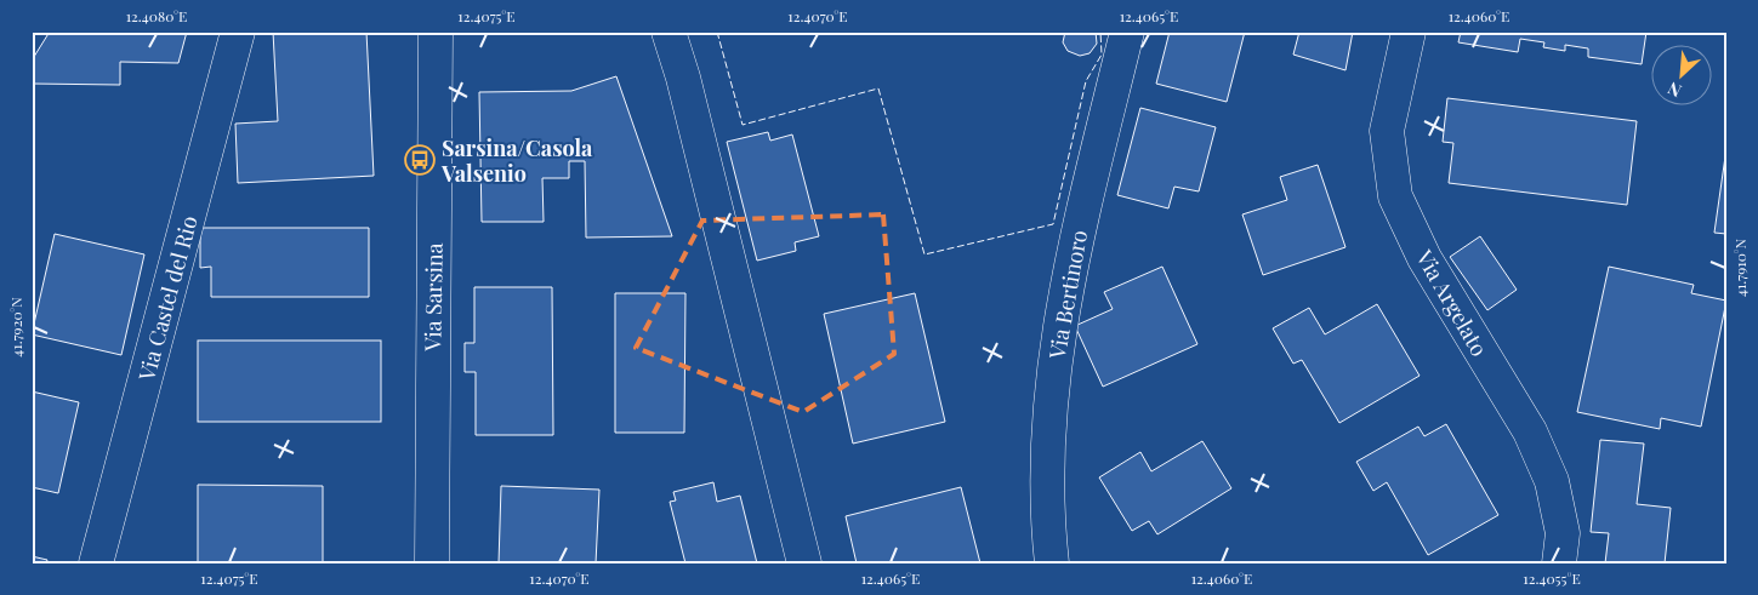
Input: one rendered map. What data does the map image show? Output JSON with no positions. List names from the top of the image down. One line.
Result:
{"streets":{"street":["Via Bertinoro","Via Sarsina","Via Castel del Rio","Via Argelato"]},"places":{"bus stop":["Sarsina/Casola Valsenio"]},"north":"bottom left","coordinates":["12.4080°E","12.4075°E","12.4070°E","12.4065°E","12.4060°E","41.7910°N","41.7920°N","12.4055°E"]}
